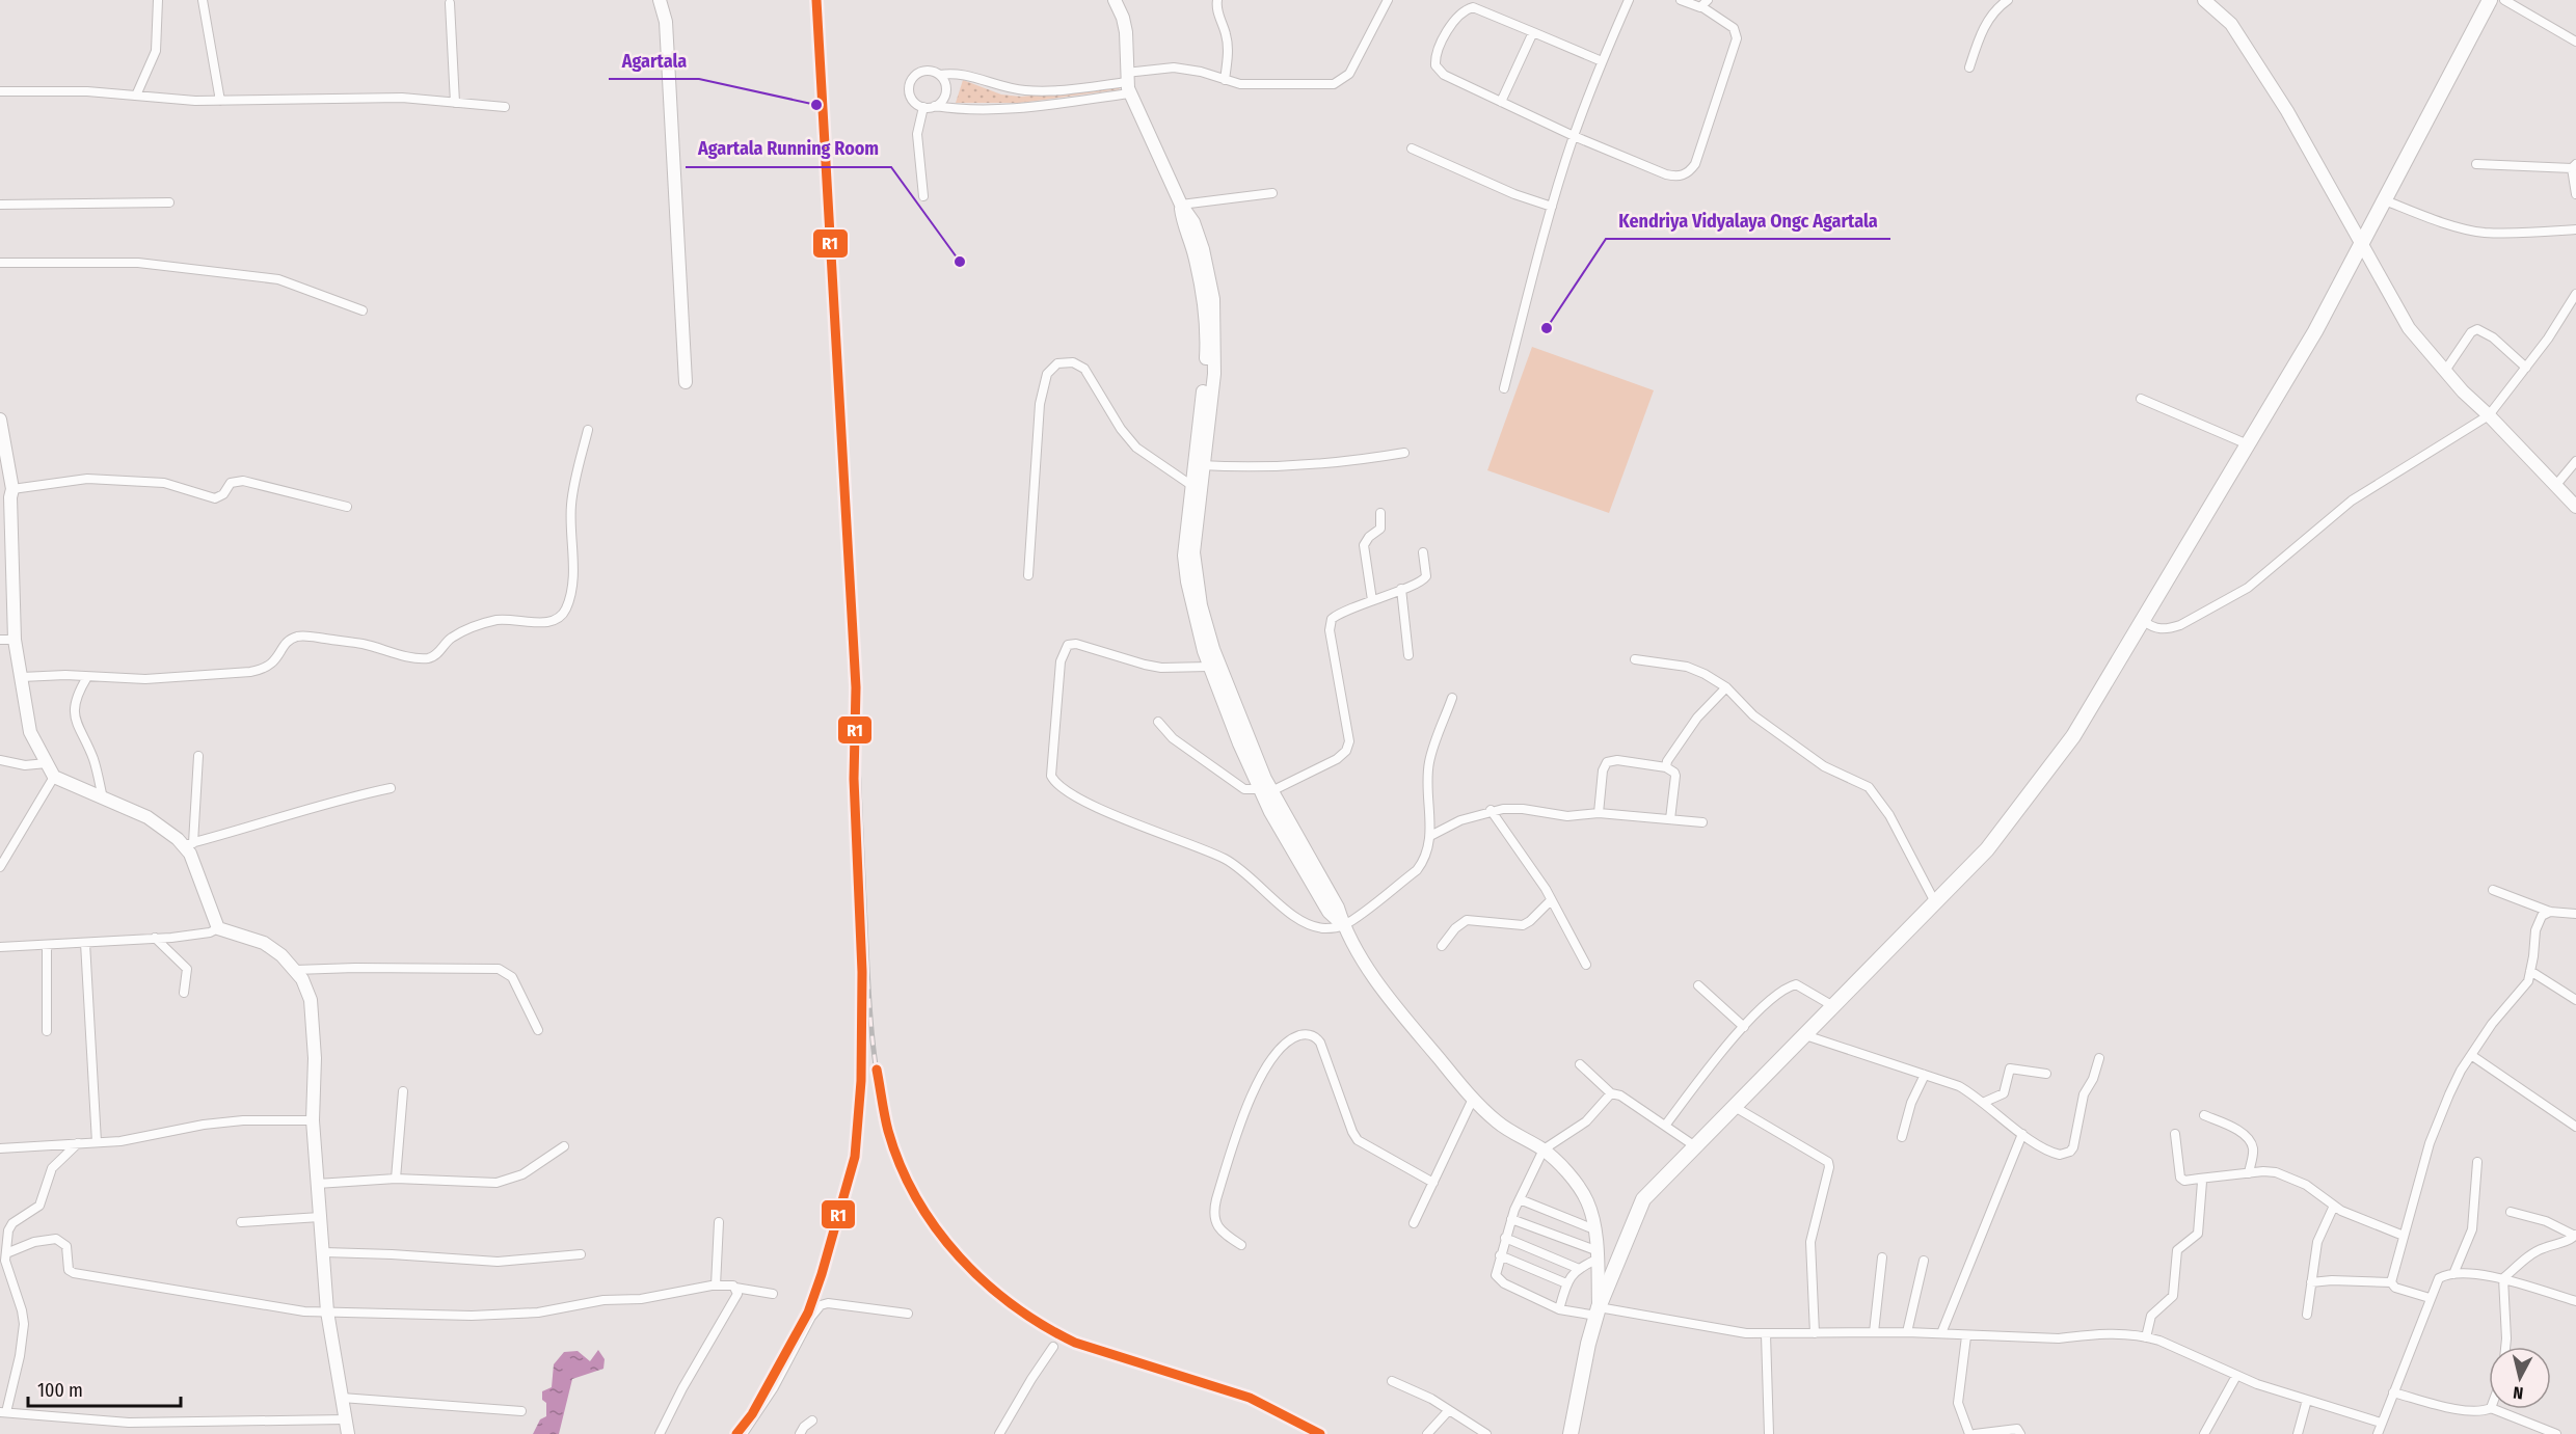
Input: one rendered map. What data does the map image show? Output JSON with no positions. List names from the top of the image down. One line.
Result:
{"places":["Agartala","Agartala Running Room","Kendriya Vidyalaya Ongc Agartala"],"lines":["transit line R1"],"scale_bar":"100 m","north":"bottom"}
